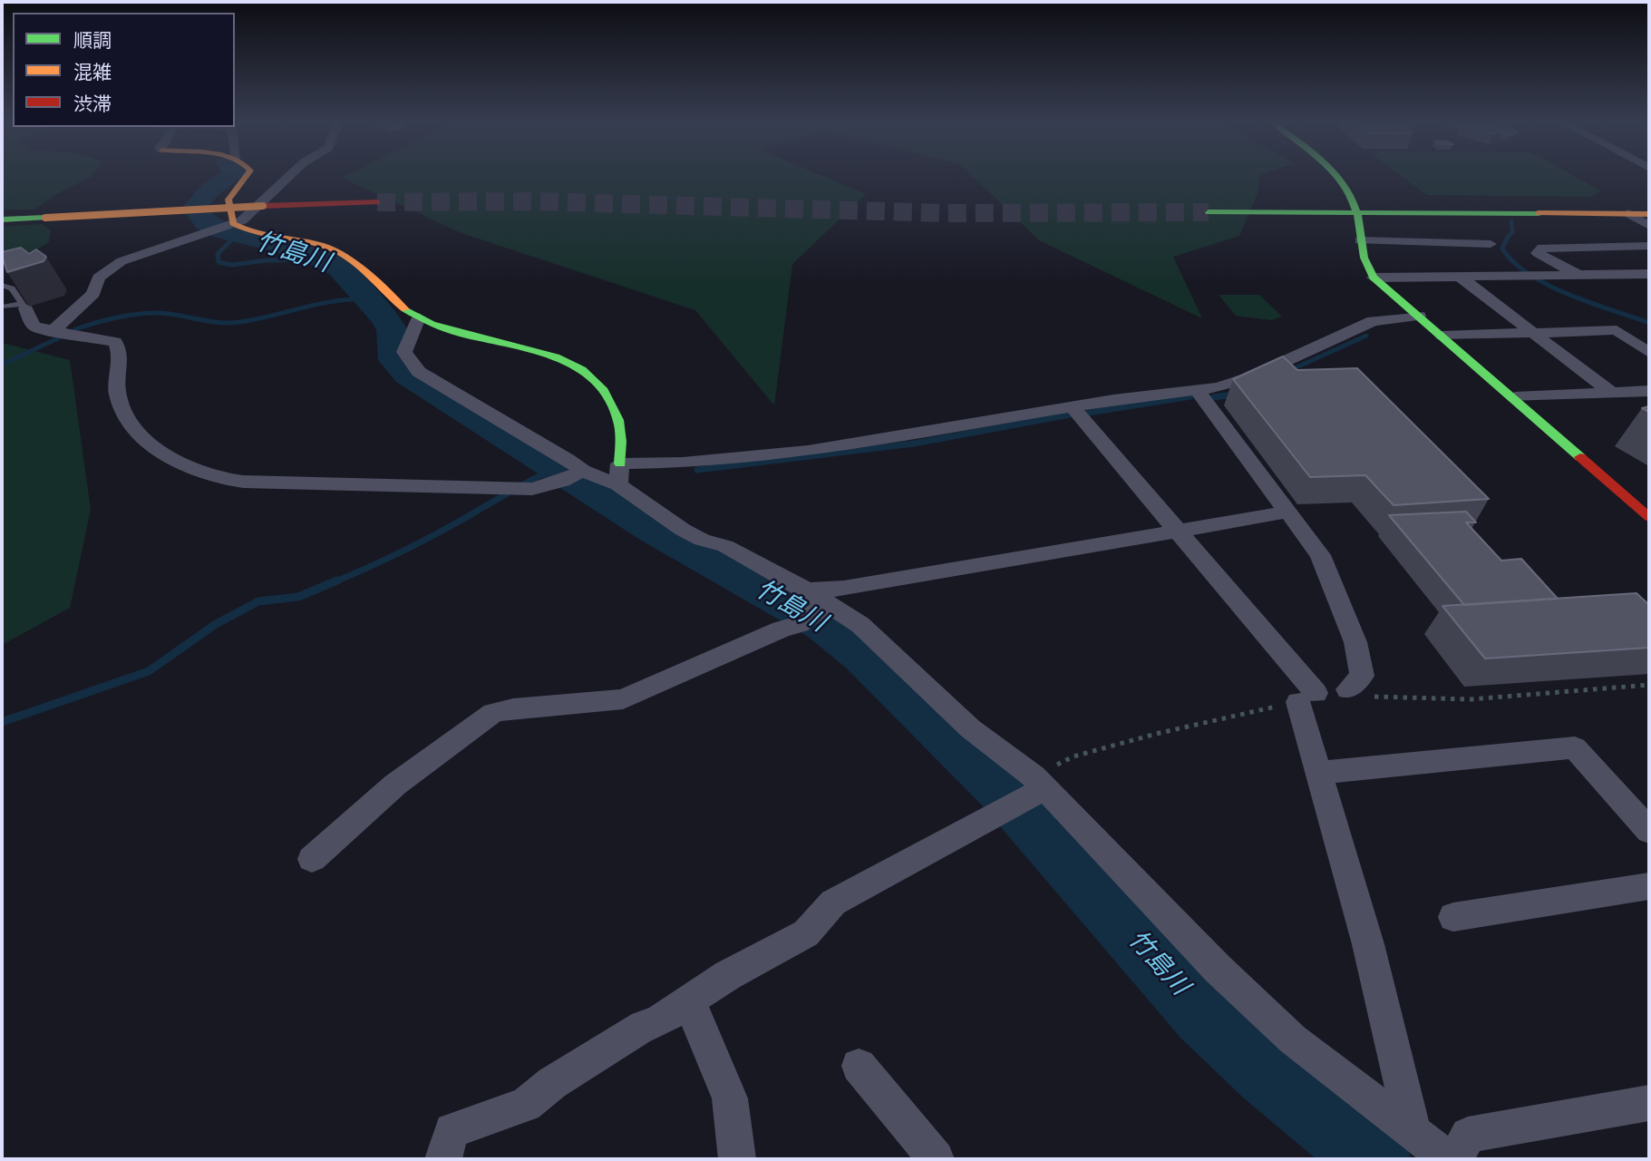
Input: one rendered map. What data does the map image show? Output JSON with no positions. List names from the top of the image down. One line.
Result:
{"water":["竹島川"],"legend":["順調","混雑","渋滞"]}
